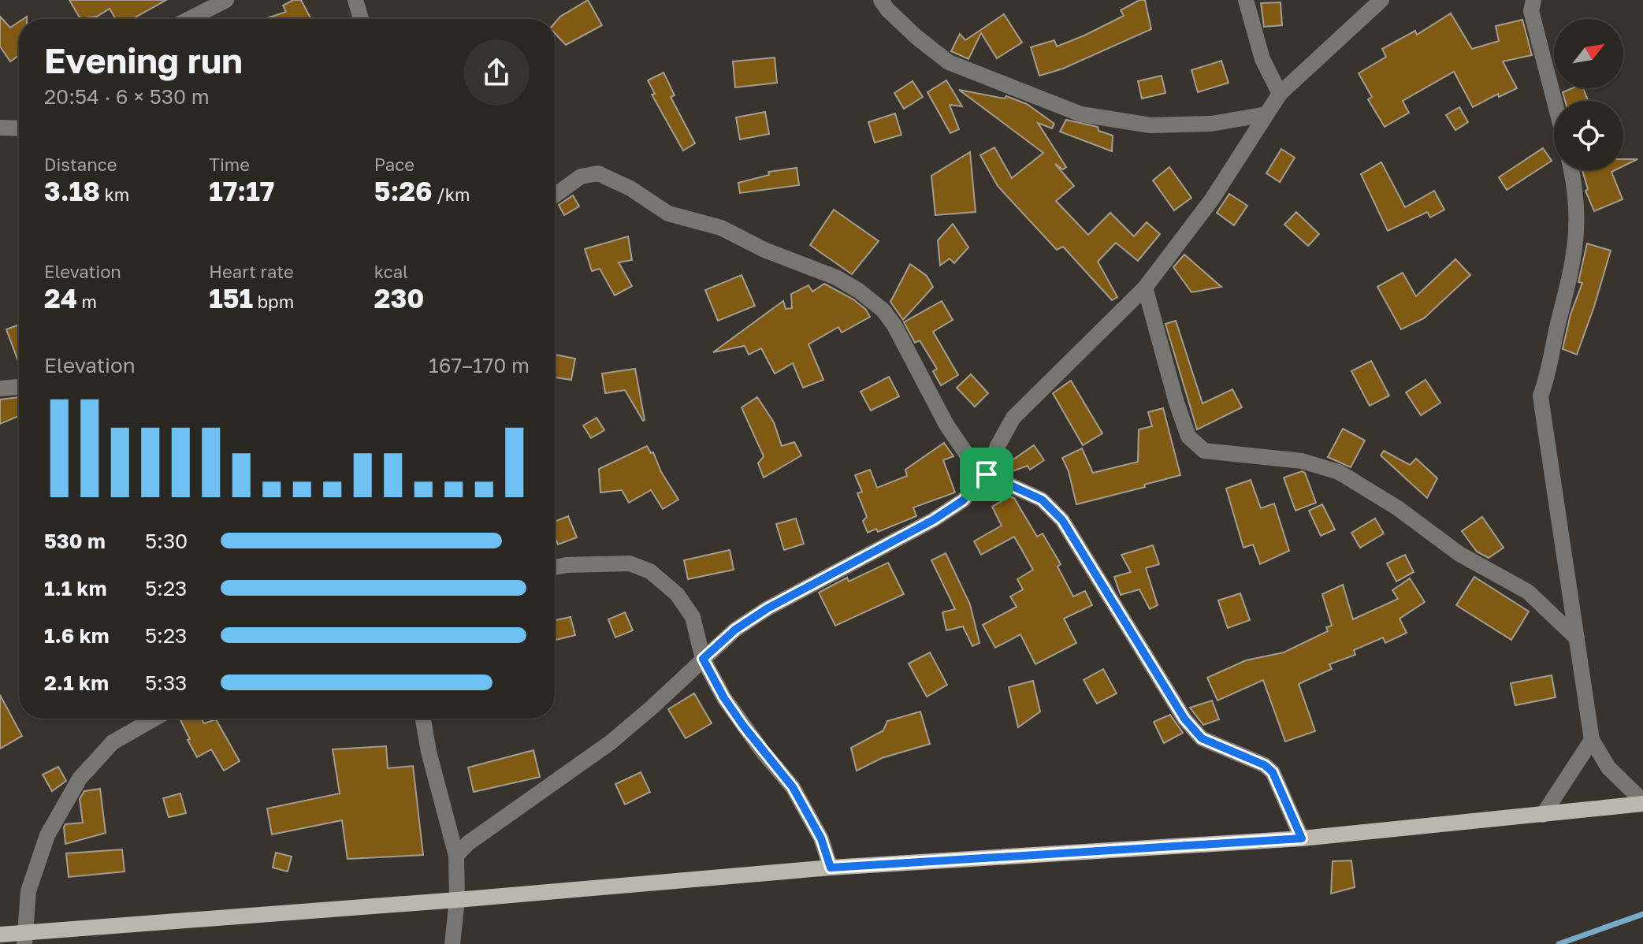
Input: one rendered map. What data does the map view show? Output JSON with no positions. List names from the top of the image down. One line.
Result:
{"north":"top right","page":{"heading":["Evening run","20:54 · 6 × 530 m"],"stats":[["Distance","3.18 km"],["Time","17:17"],["Pace","5:26 /km"],["Elevation","24 m"],["Heart rate","151 bpm"],["kcal","230"]],"chart":["Elevation","167–170 m"],"list":[{"name":"530 m","note":"5:30"},{"name":"1.1 km","note":"5:23"},{"name":"1.6 km","note":"5:23"},{"name":"2.1 km","note":"5:33"}]}}
